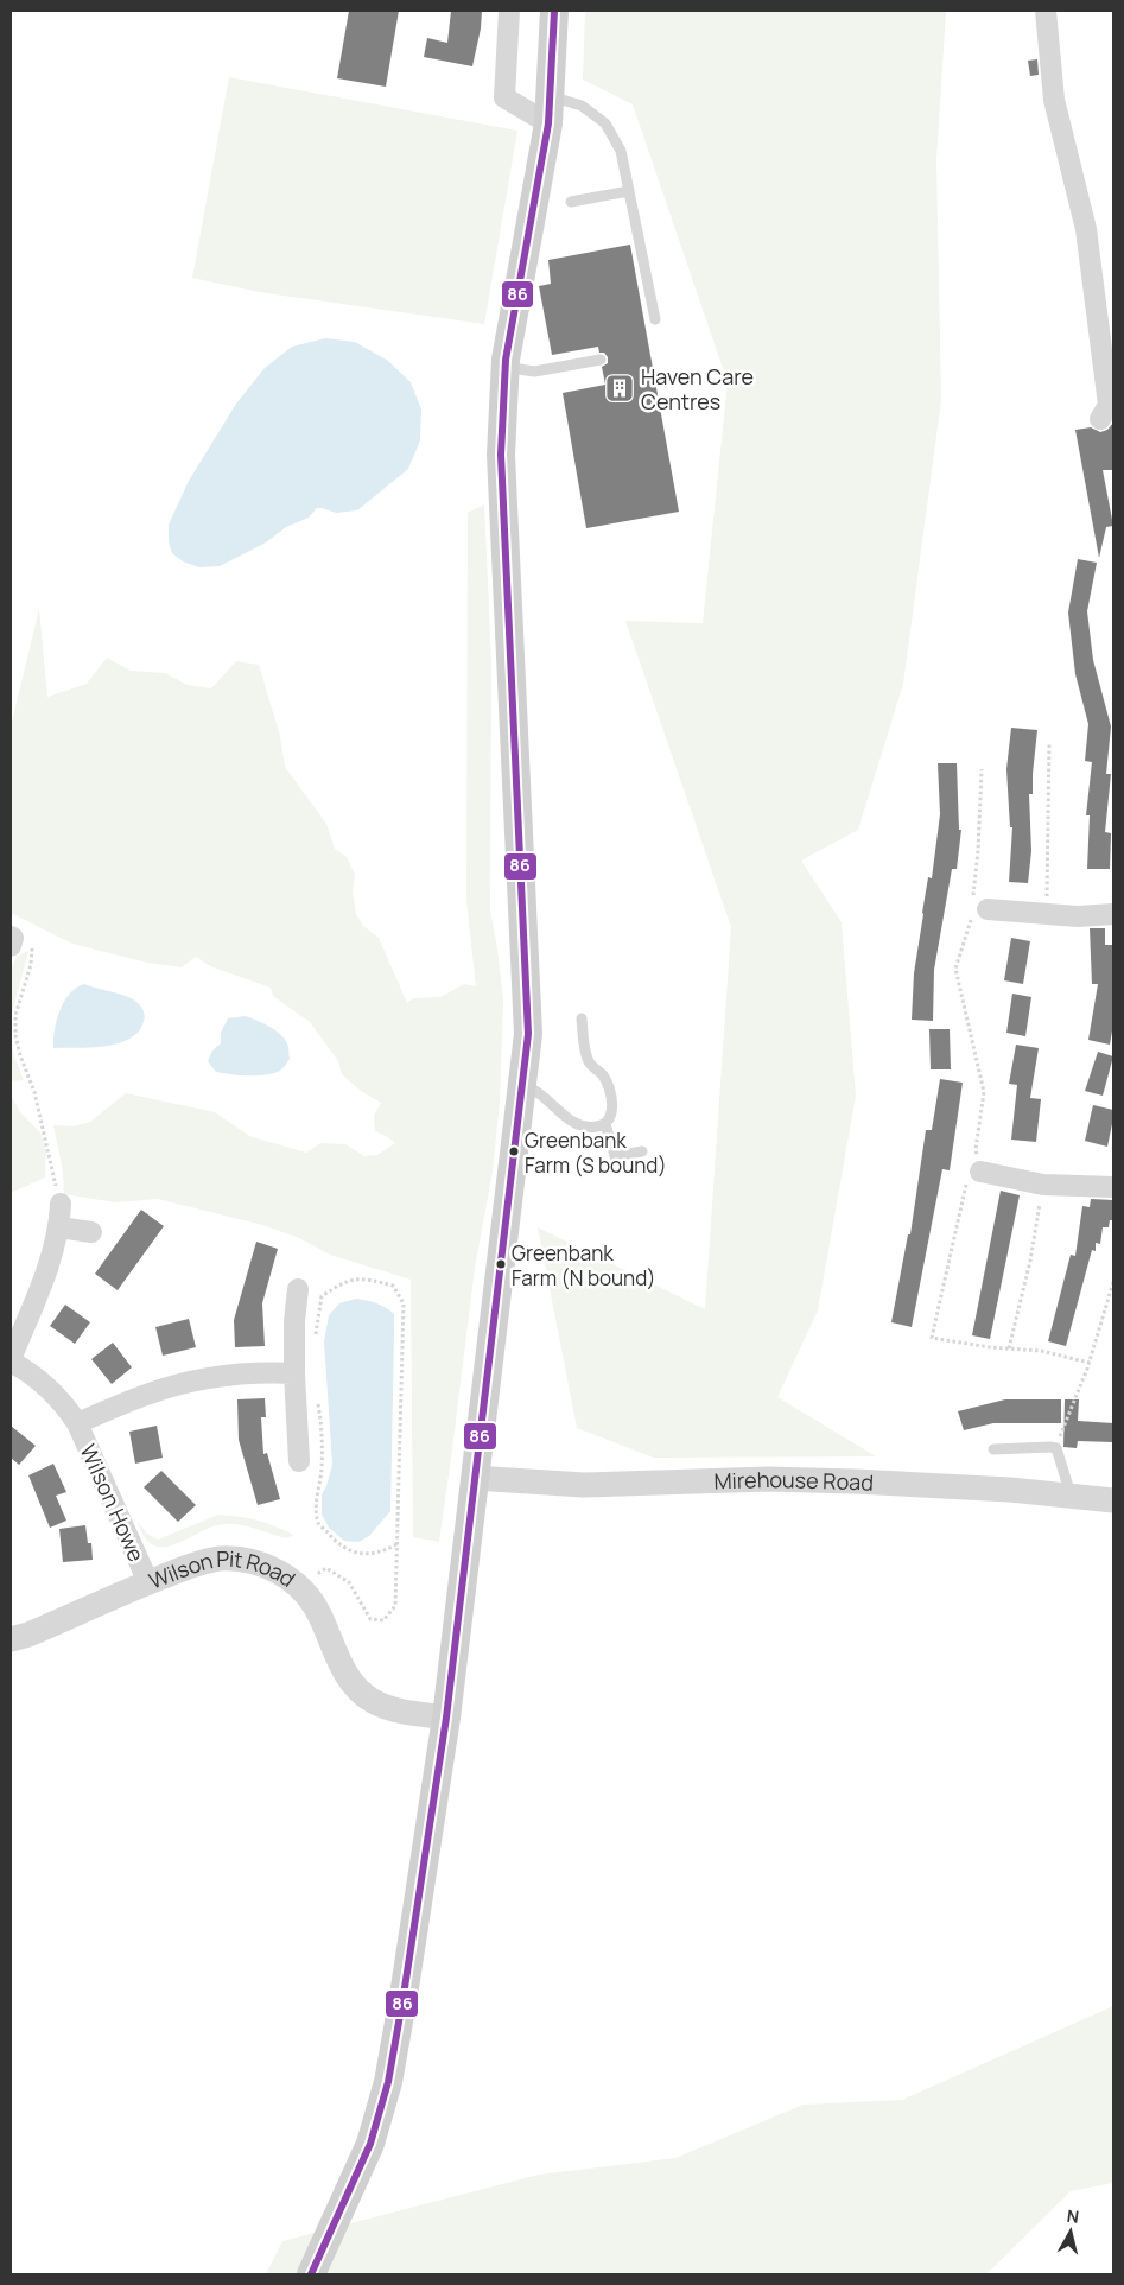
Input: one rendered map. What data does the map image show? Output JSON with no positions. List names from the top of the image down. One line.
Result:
{"streets":{"street":["Mirehouse Road","Wilson Howe","Wilson Pit Road"]},"crossings":[["Wilson Howe","Wilson Pit Road"]],"places":{"building":["Haven Care Centres"],"other":["Greenbank Farm (S bound)","Greenbank Farm (N bound)"]},"lines":["transit line 86"],"north":"top"}
